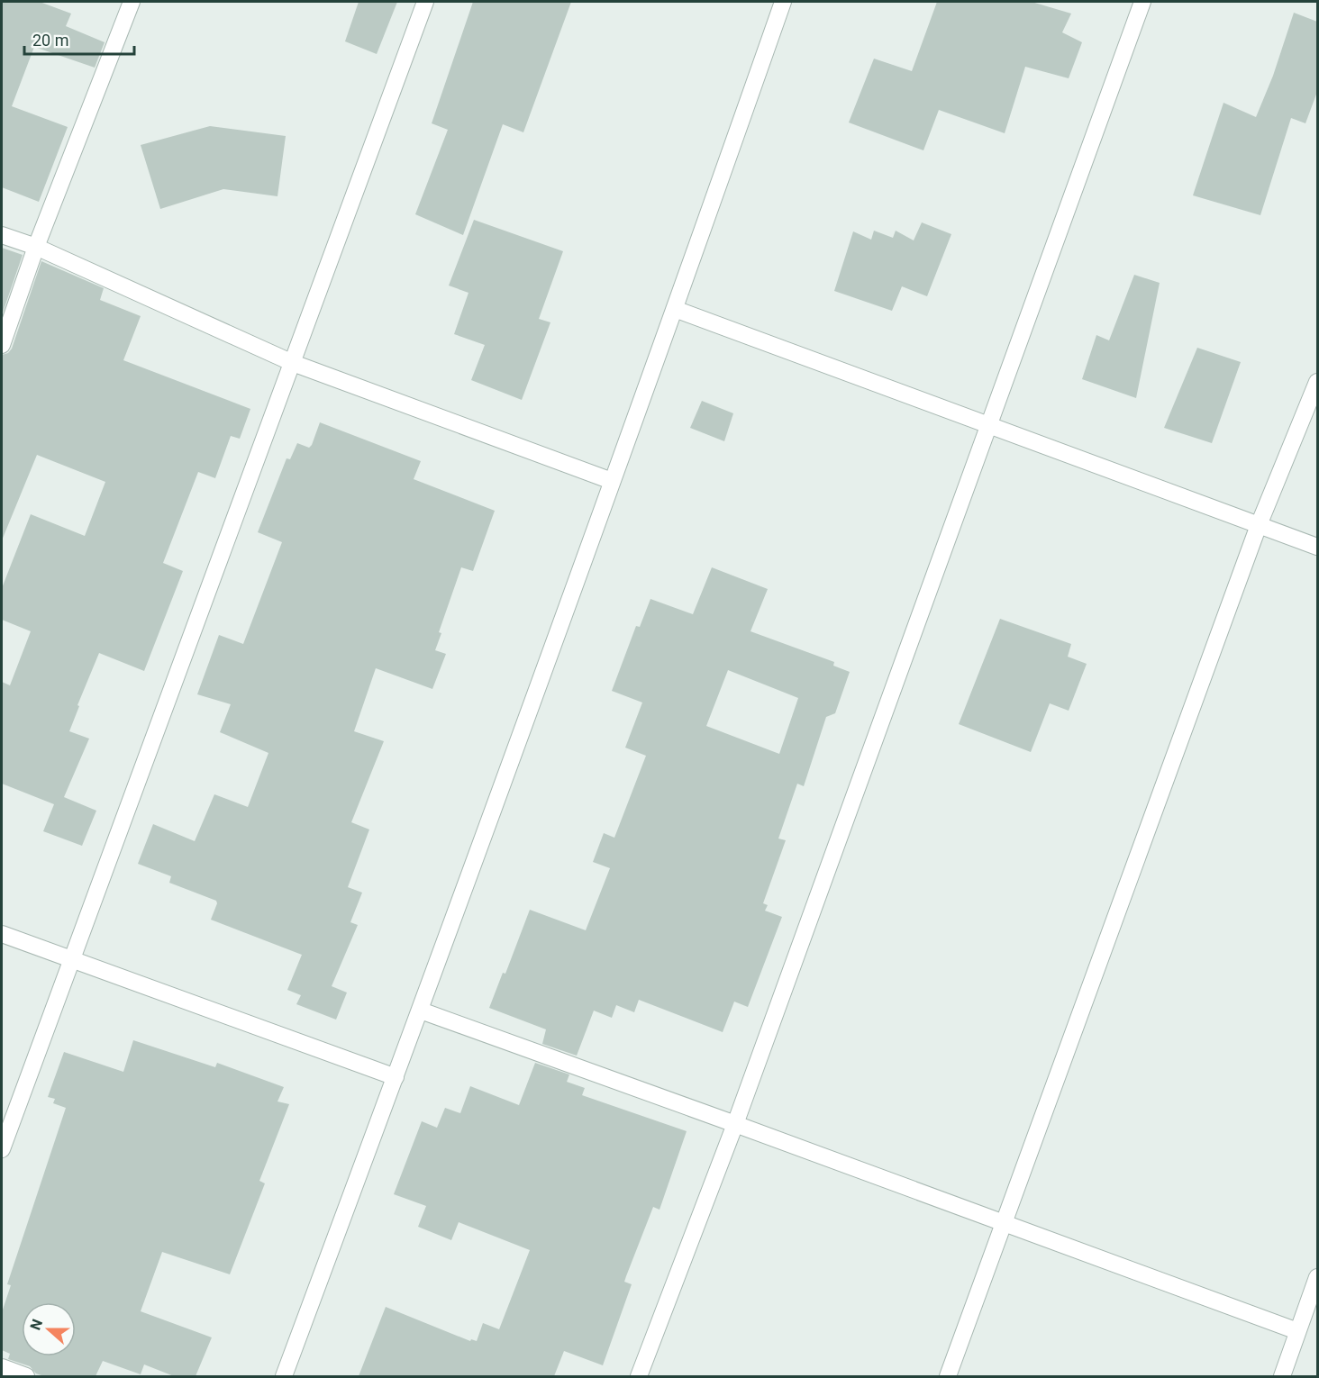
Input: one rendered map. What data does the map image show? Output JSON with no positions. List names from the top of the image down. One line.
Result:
{"scale_bar":"20 m","north":"left"}
